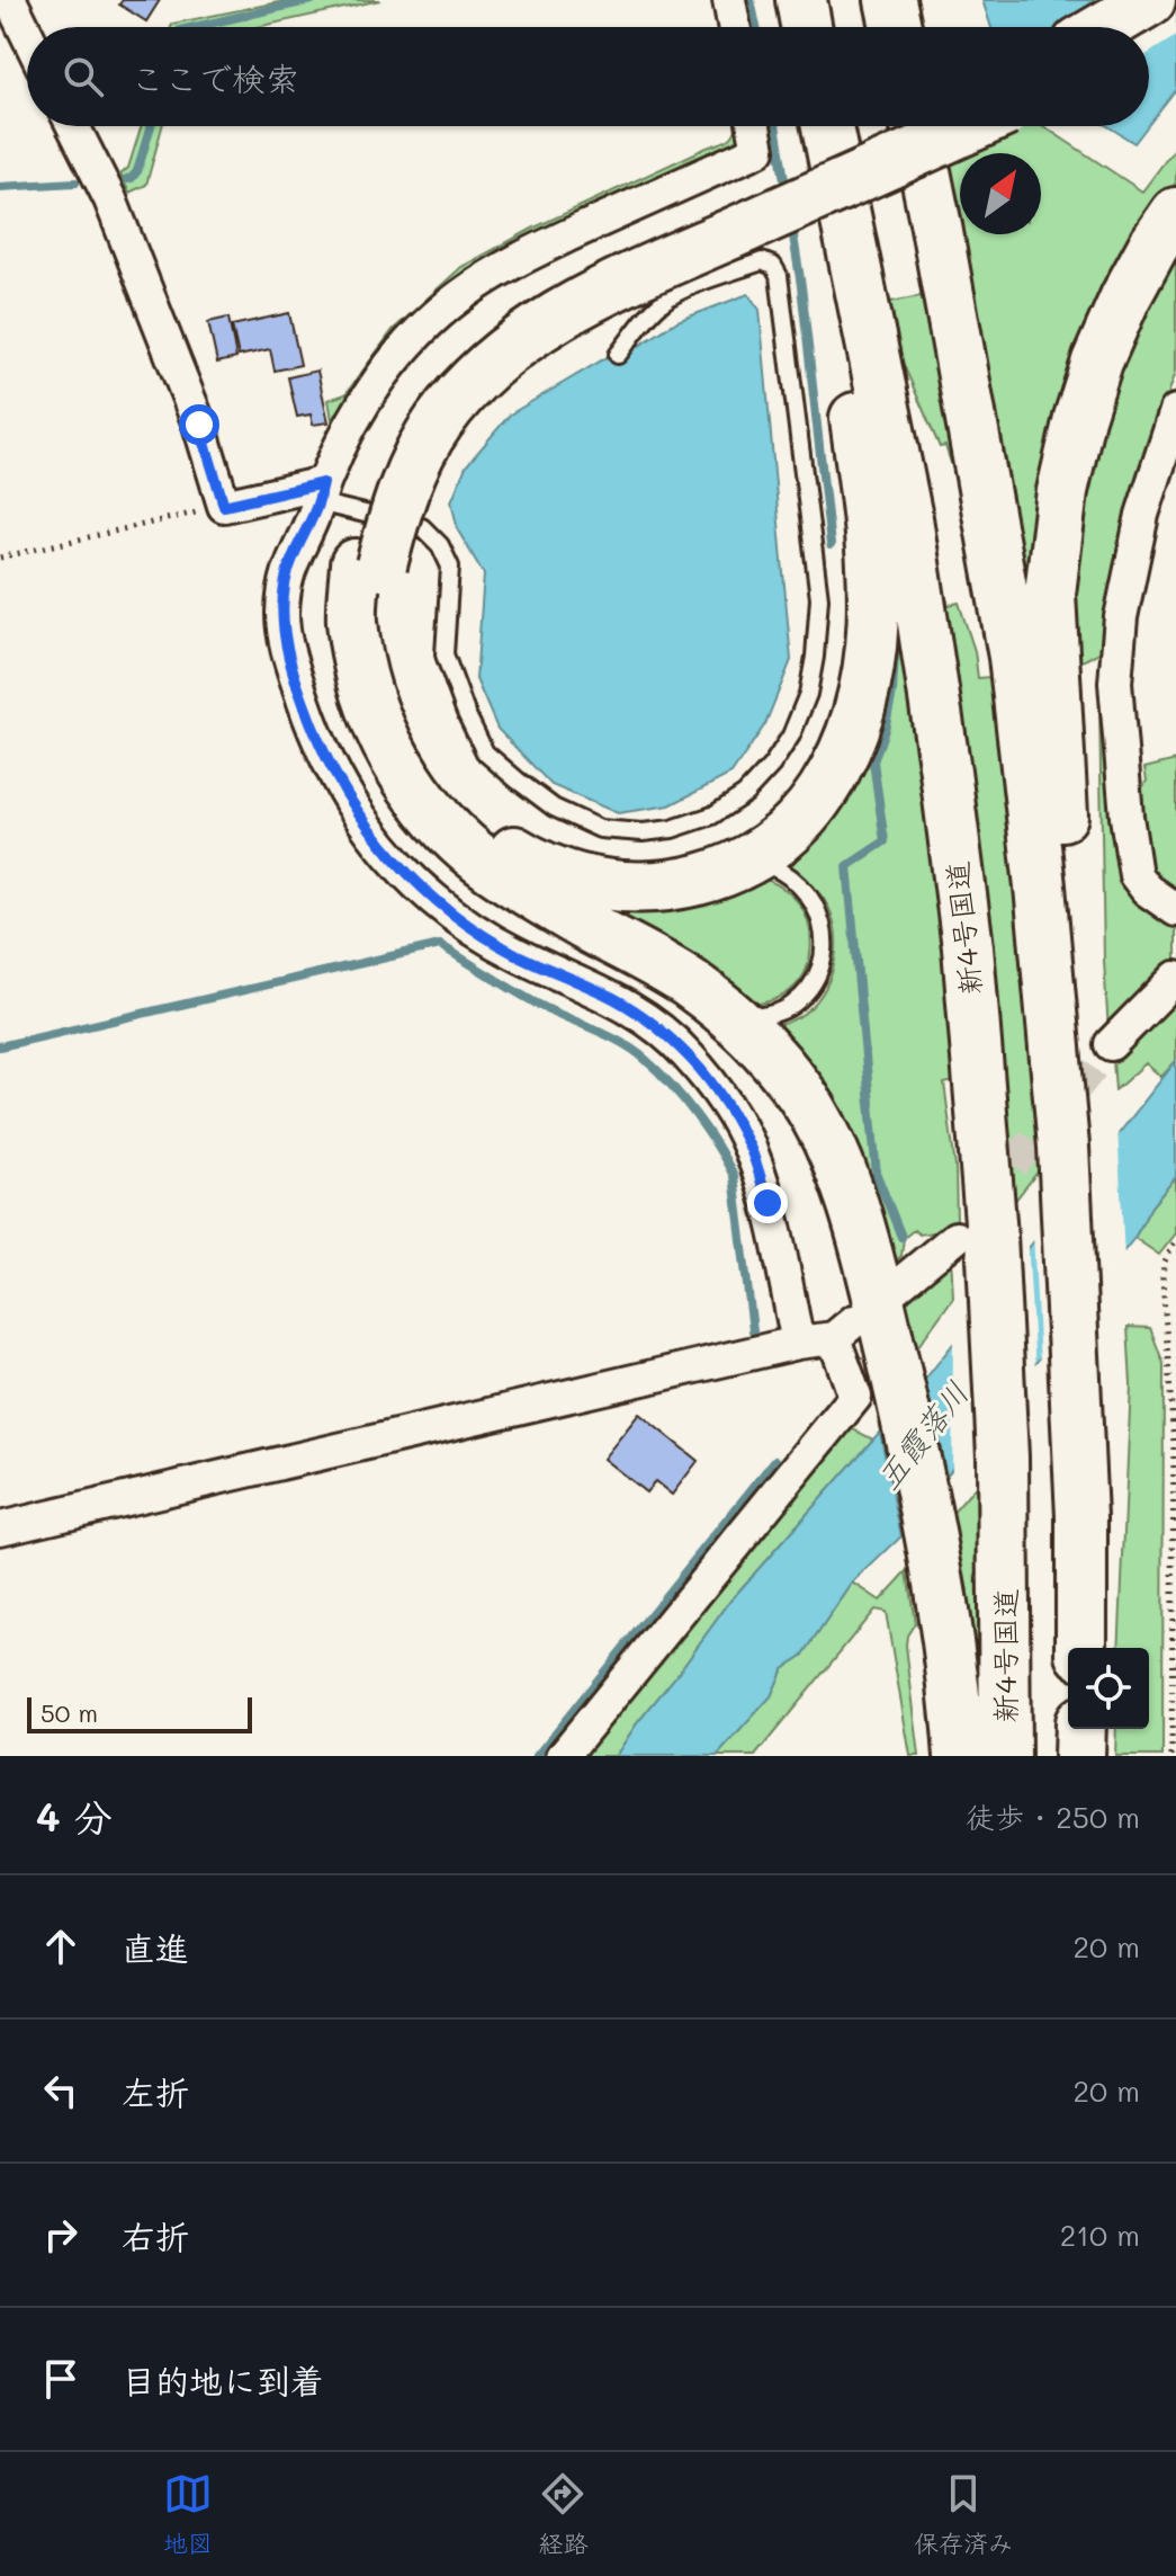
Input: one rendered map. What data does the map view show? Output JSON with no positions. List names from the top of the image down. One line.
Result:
{"streets":{"highway":["新4号国道"]},"water":["五霞落川"],"scale_bar":"50 m","north":"top right","page":{"search":"ここで検索","scale":"50 m","heading":["4 分","徒歩 · 250 m"],"list":[["直進","20 m"],["左折","20 m"],["右折","210 m"],"目的地に到着"],"nav":["地図","経路","保存済み"]}}
